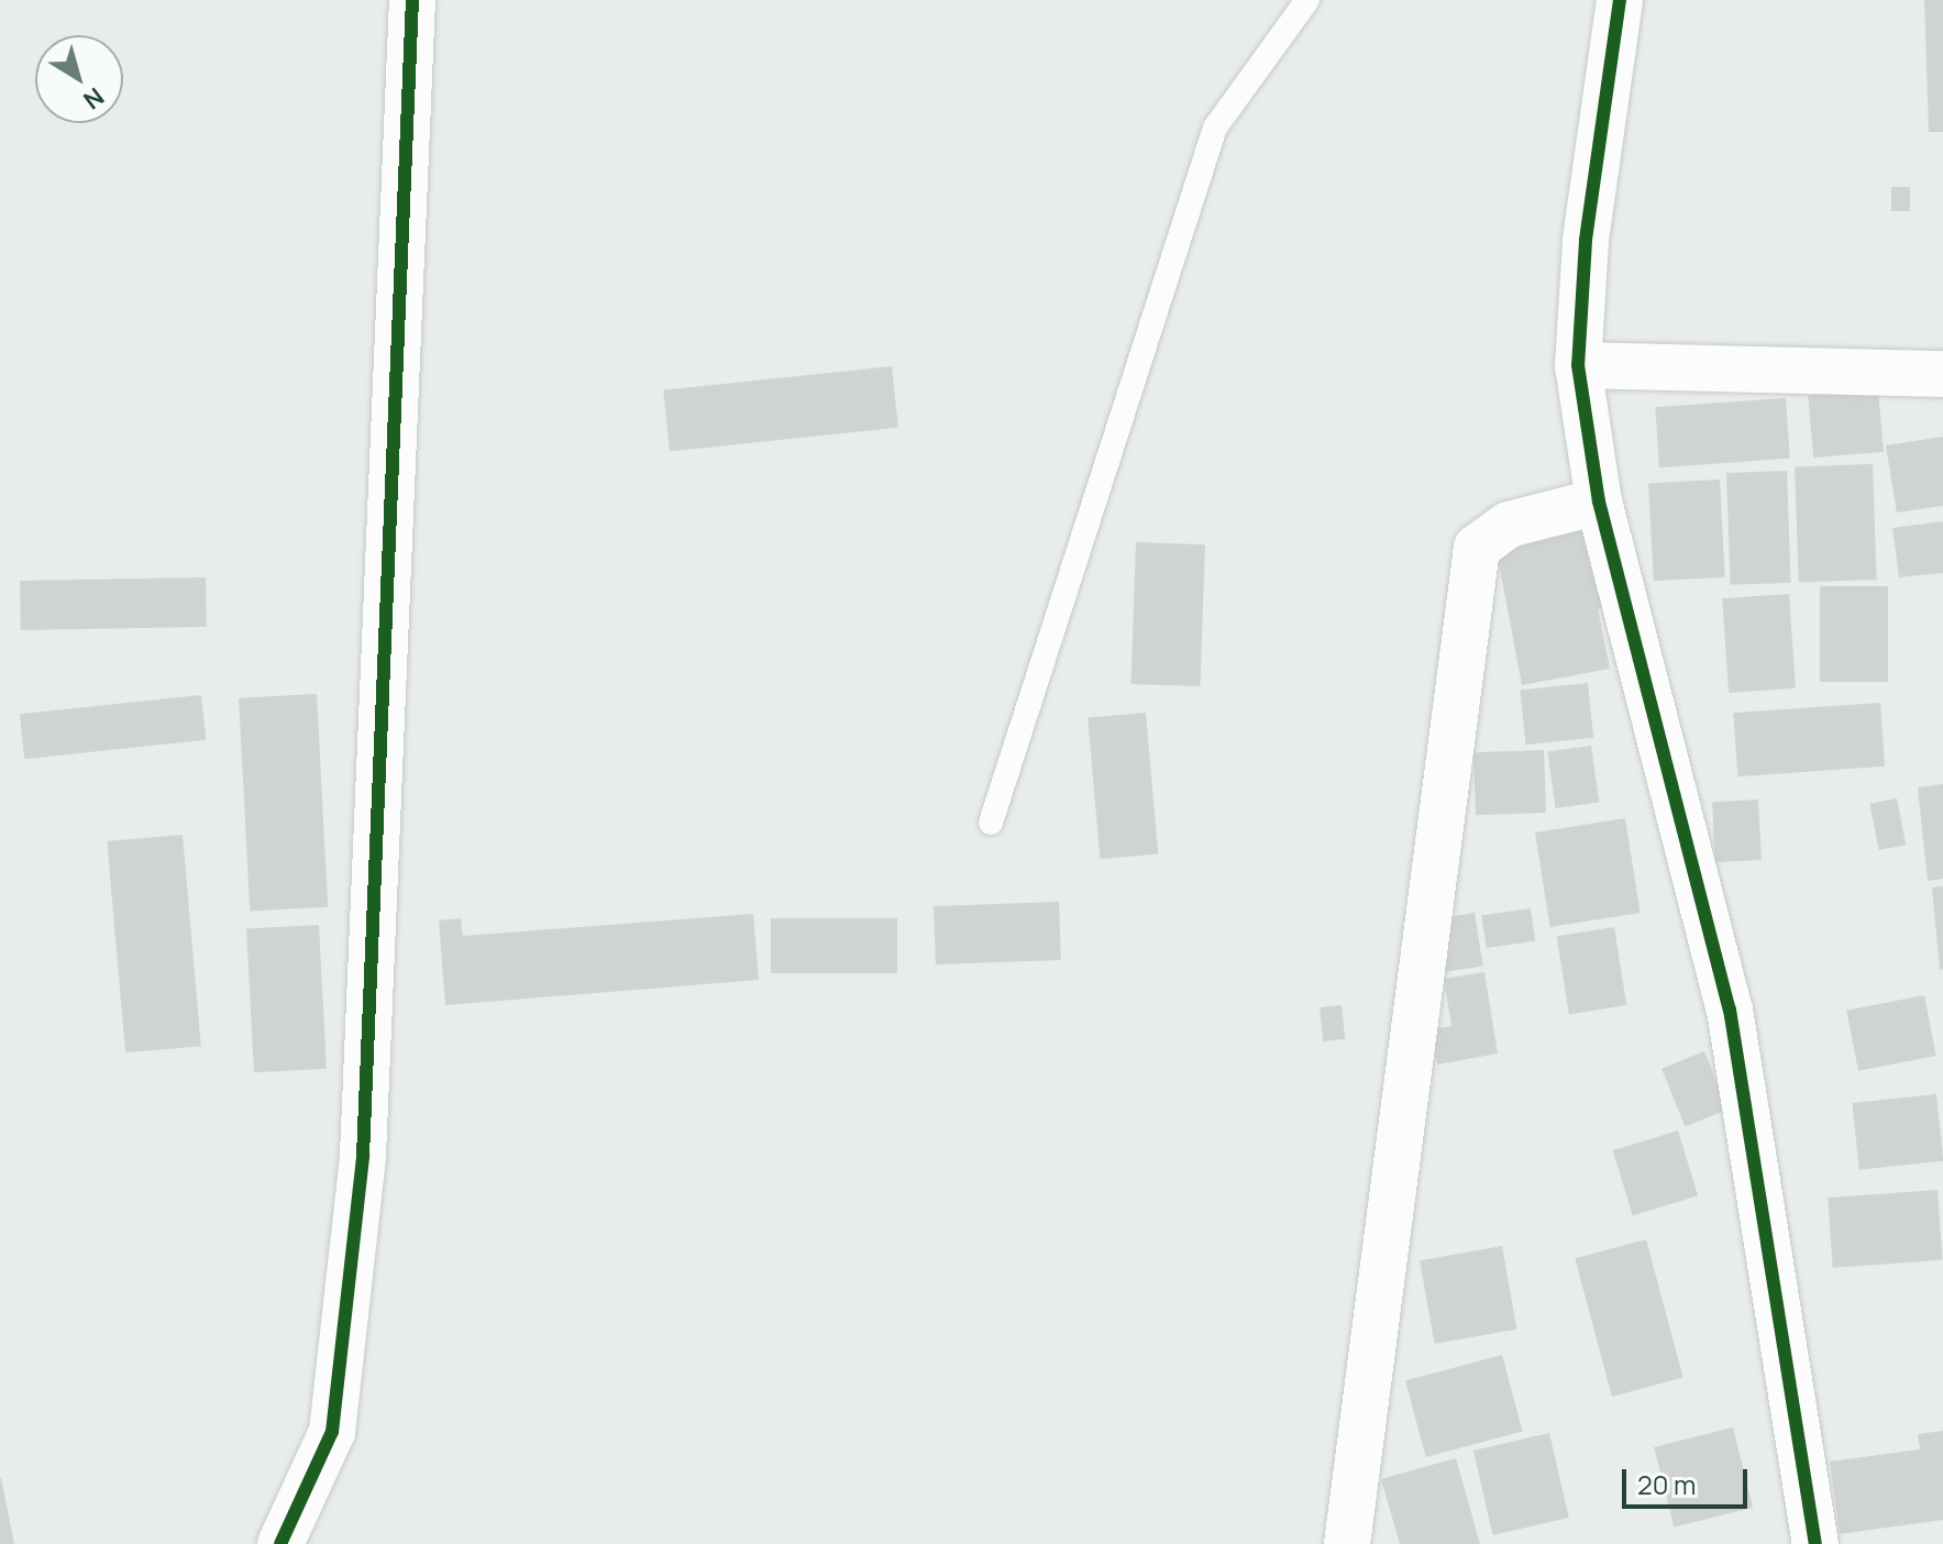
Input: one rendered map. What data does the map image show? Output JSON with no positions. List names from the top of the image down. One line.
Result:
{"scale_bar":"20 m","north":"bottom right"}
